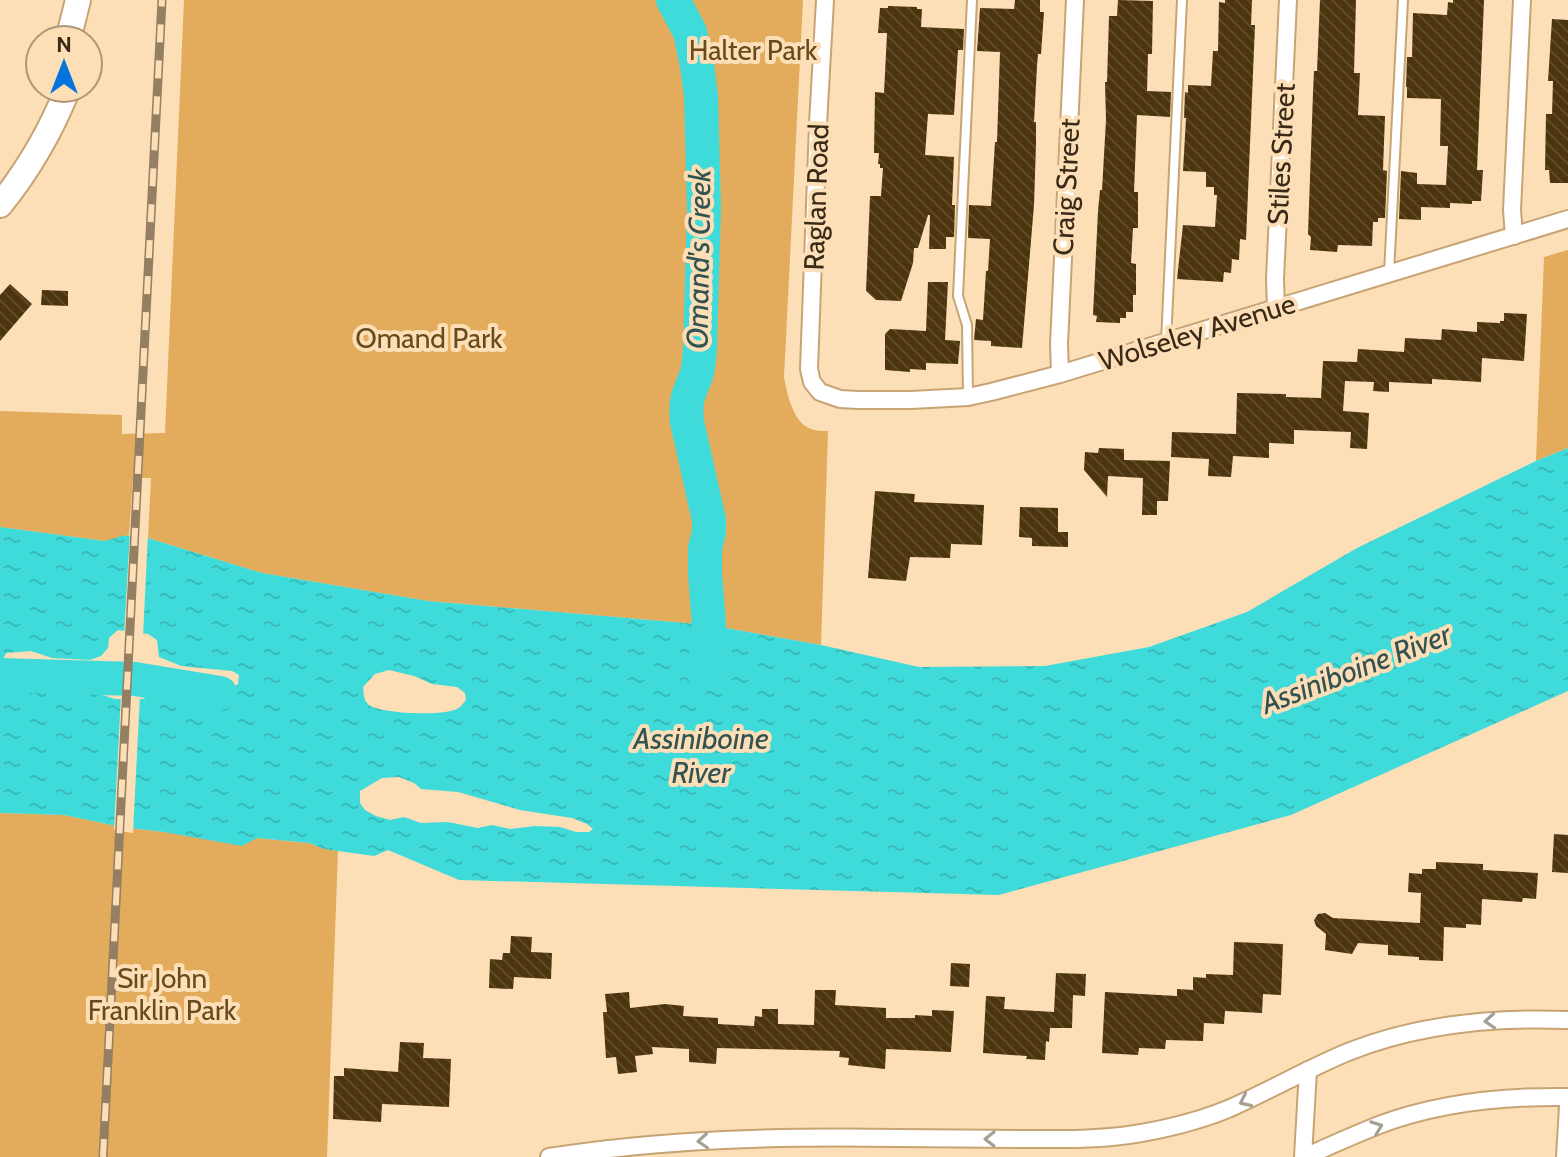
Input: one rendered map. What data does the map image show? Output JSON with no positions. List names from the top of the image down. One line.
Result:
{"streets":{"street":["Stiles Street","Craig Street","Raglan Road","Wolseley Avenue"]},"crossings":[["Stiles Street","Wolseley Avenue"],["Craig Street","Wolseley Avenue"],["Raglan Road","Wolseley Avenue"]],"water":["Omand's Creek","Assiniboine River"],"parks":["Halter Park","Omand Park","Sir John Franklin Park"],"north":"top"}
